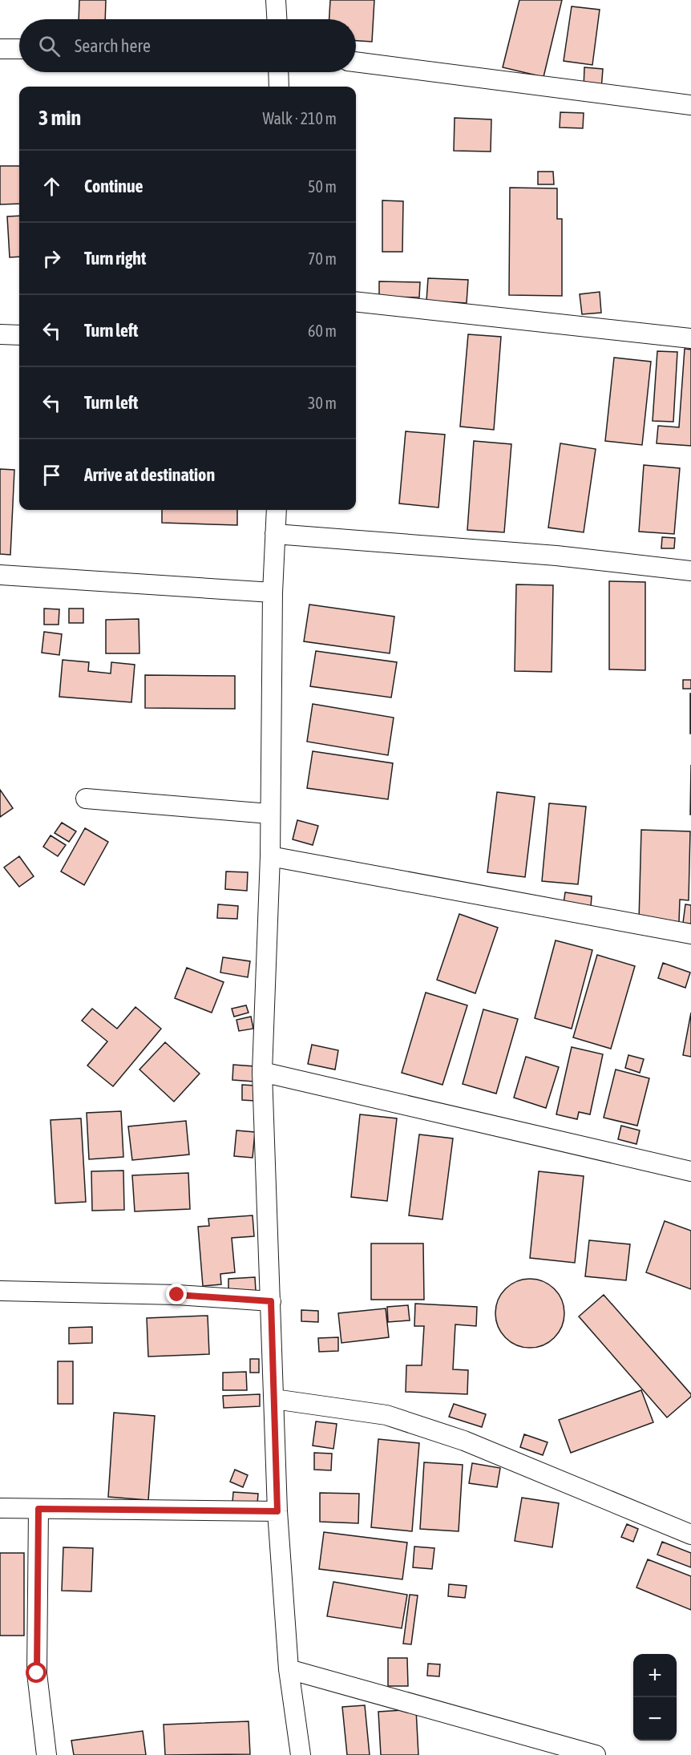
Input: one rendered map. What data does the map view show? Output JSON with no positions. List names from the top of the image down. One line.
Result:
{"page":{"search":"Search here","heading":["3 min","Walk · 210 m"],"list":[["Continue","50 m"],["Turn right","70 m"],["Turn left","60 m"],["Turn left","30 m"],"Arrive at destination"],"map_buttons":["+","−"]}}
